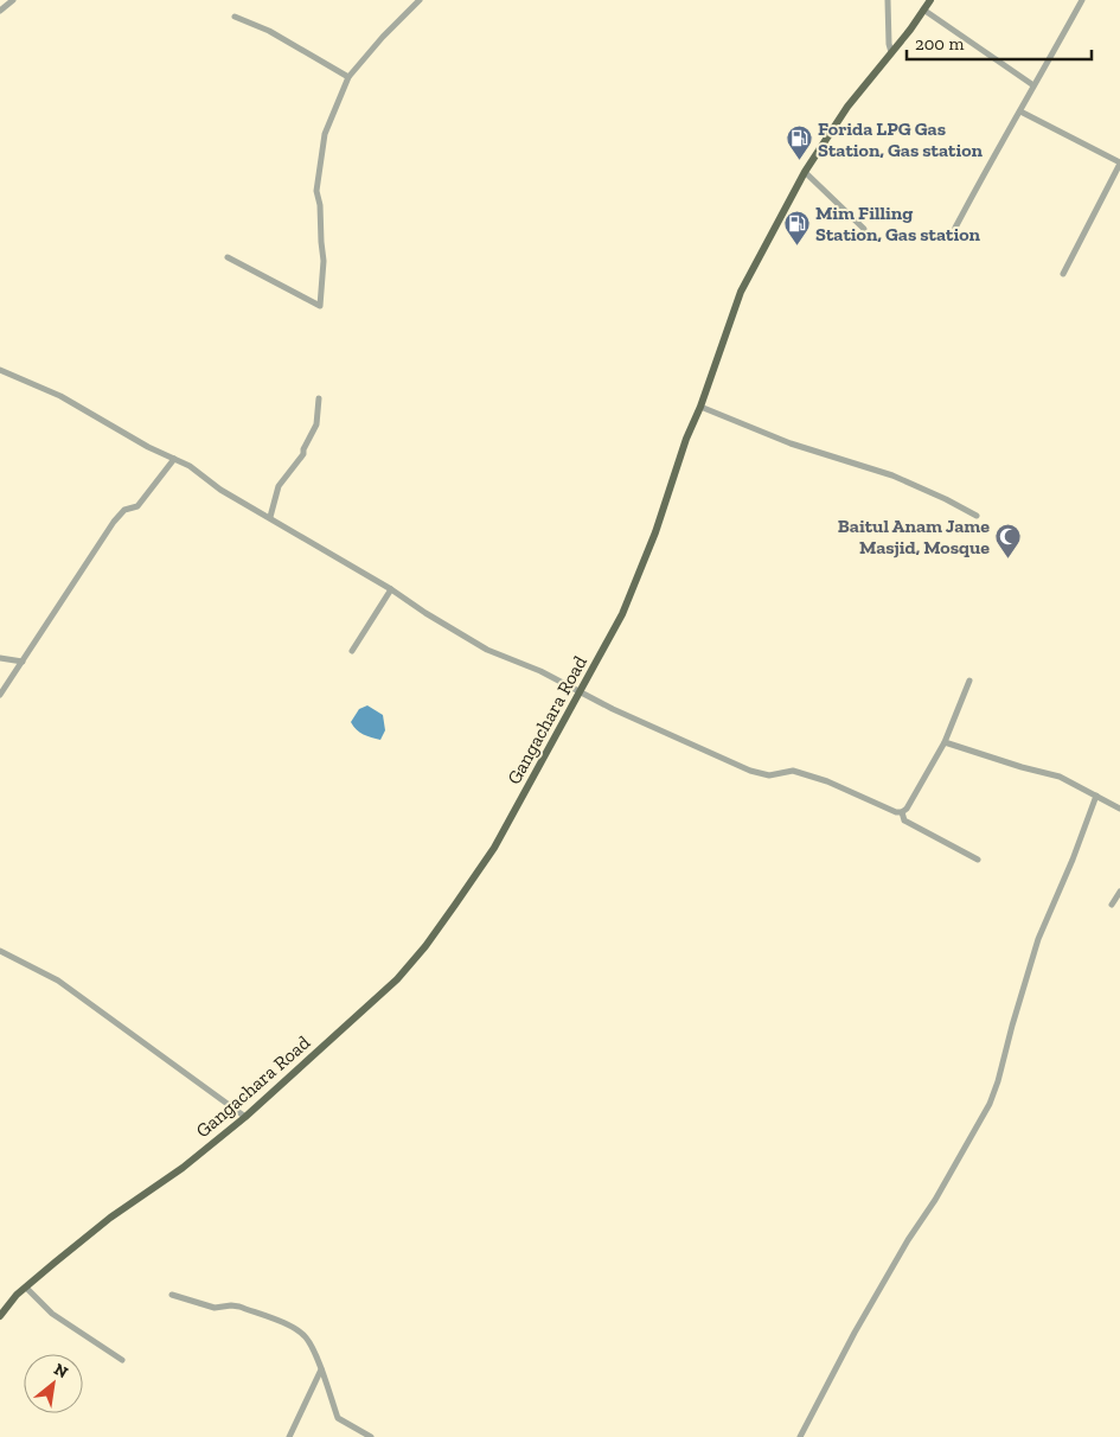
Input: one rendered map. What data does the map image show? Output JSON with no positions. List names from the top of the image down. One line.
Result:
{"streets":{"main road":["Gangachara Road"]},"places":{"fuel station":["Forida LPG Gas Station, Gas station","Mim Filling Station, Gas station"],"mosque":["Baitul Anam Jame Masjid, Mosque"]},"scale_bar":"200 m","north":"top right"}
